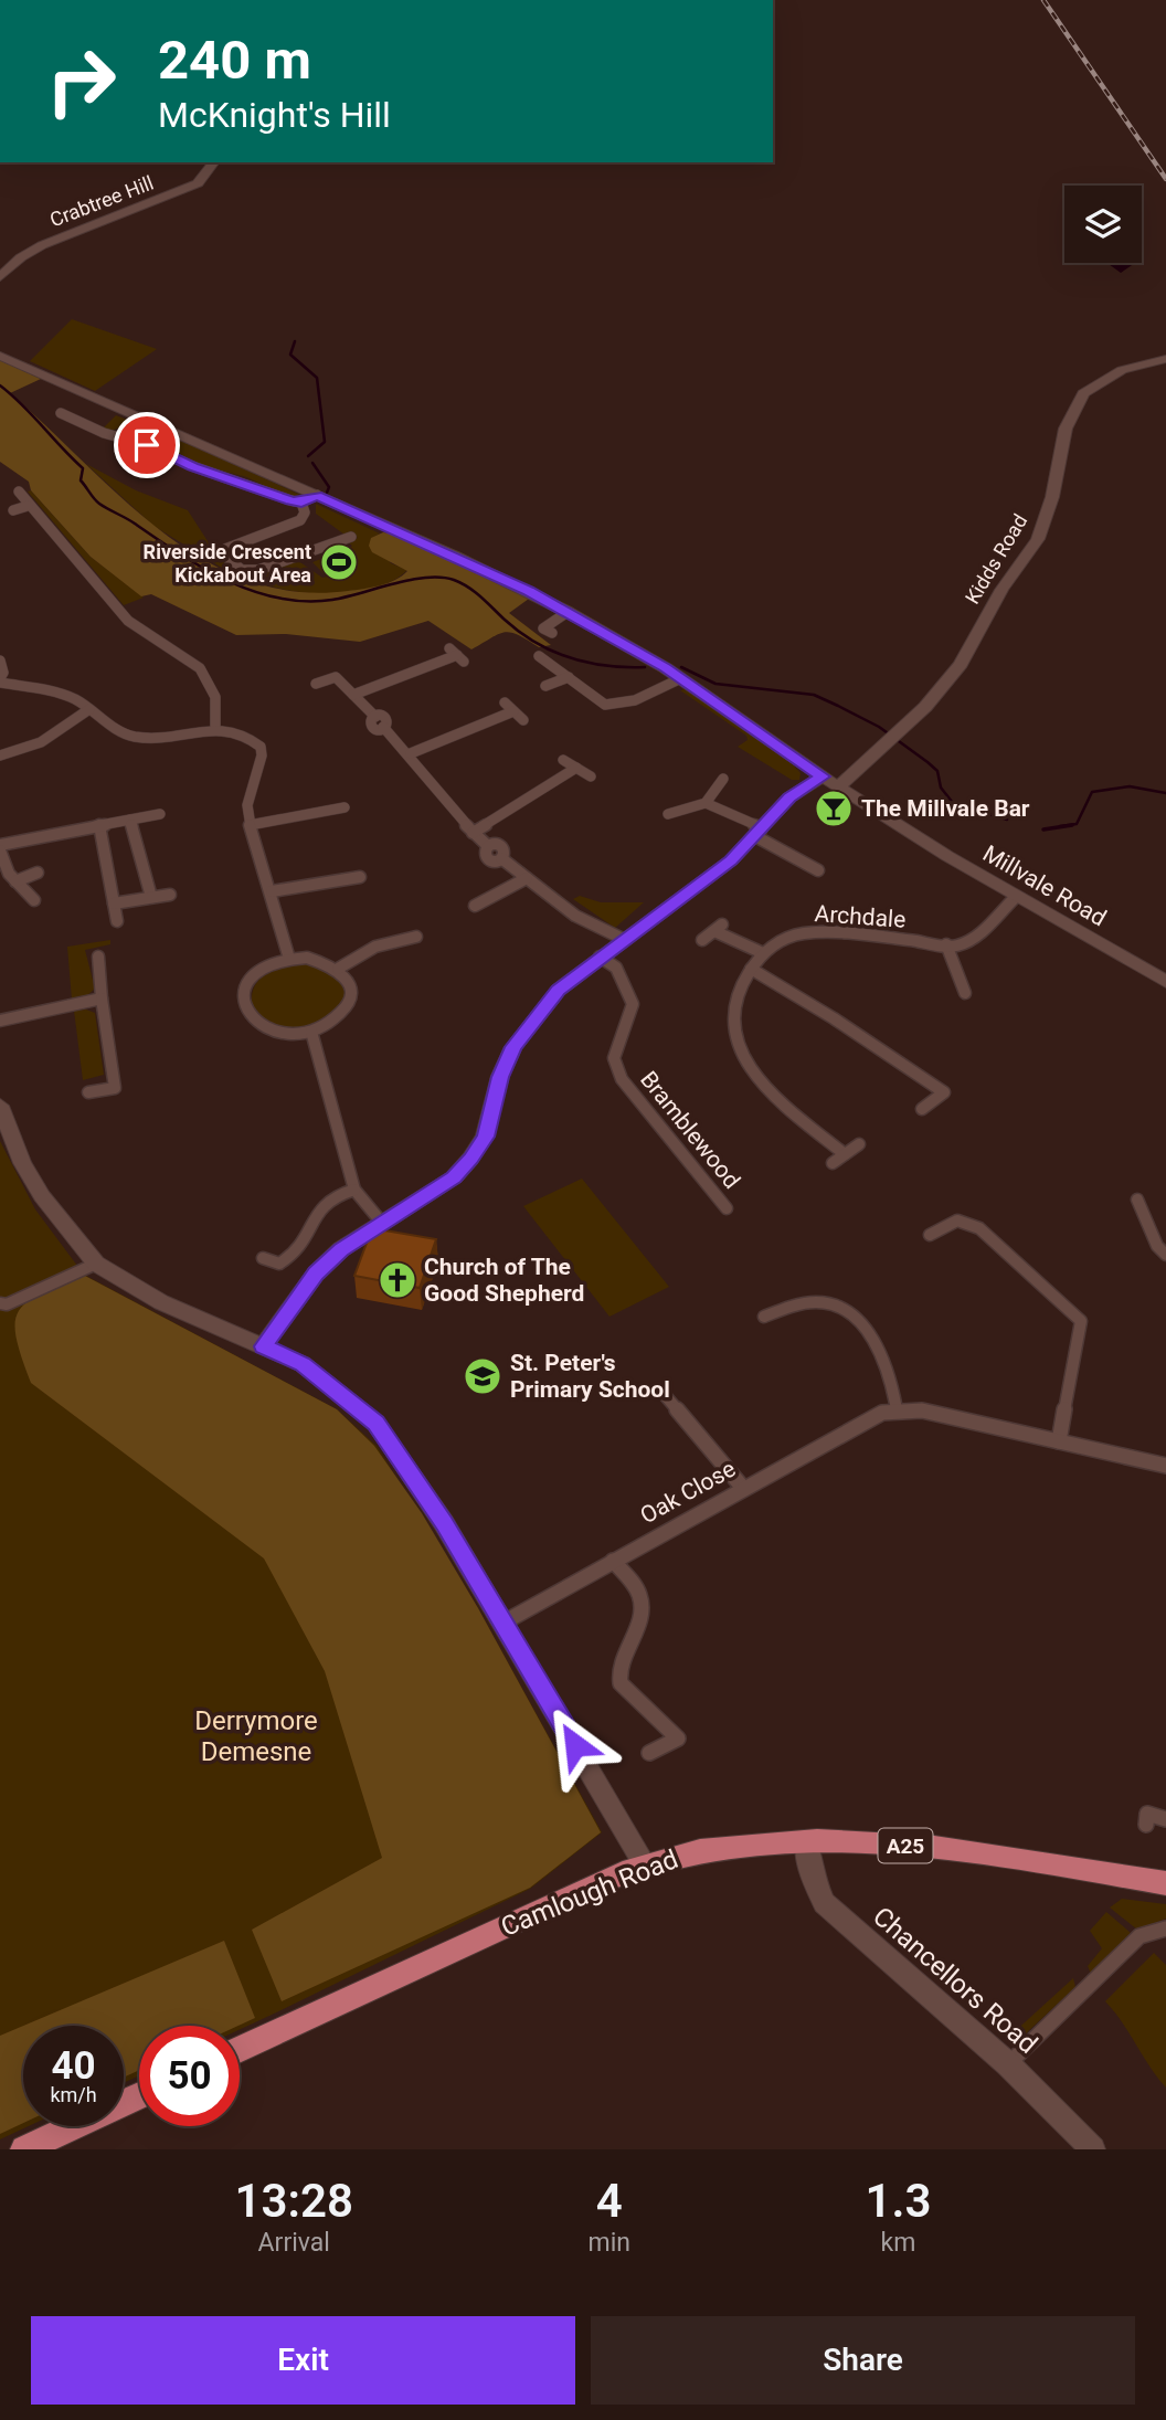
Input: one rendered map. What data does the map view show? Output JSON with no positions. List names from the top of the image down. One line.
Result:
{"streets":{"main road":["Crabtree Hill","Kidds Road","Millvale Road","A25","Camlough Road","Chancellors Road"],"street":["Archdale","Bramblewood","Oak Close"]},"crossings":[["Kidds Road","Millvale Road"],["Camlough Road","Chancellors Road"]],"parks":["Derrymore Demesne"],"places":{"sports":["Riverside Crescent Kickabout Area"],"bar":["The Millvale Bar"],"church":["Church of The Good Shepherd"],"school or university":["St. Peter's Primary School"]},"page":{"turn":["240 m","McKnight's Hill"],"speed":"40 km/h","limit":"50","eta":["13:28","Arrival","4","min","1.3","km"],"buttons":["Exit","Share"]}}
